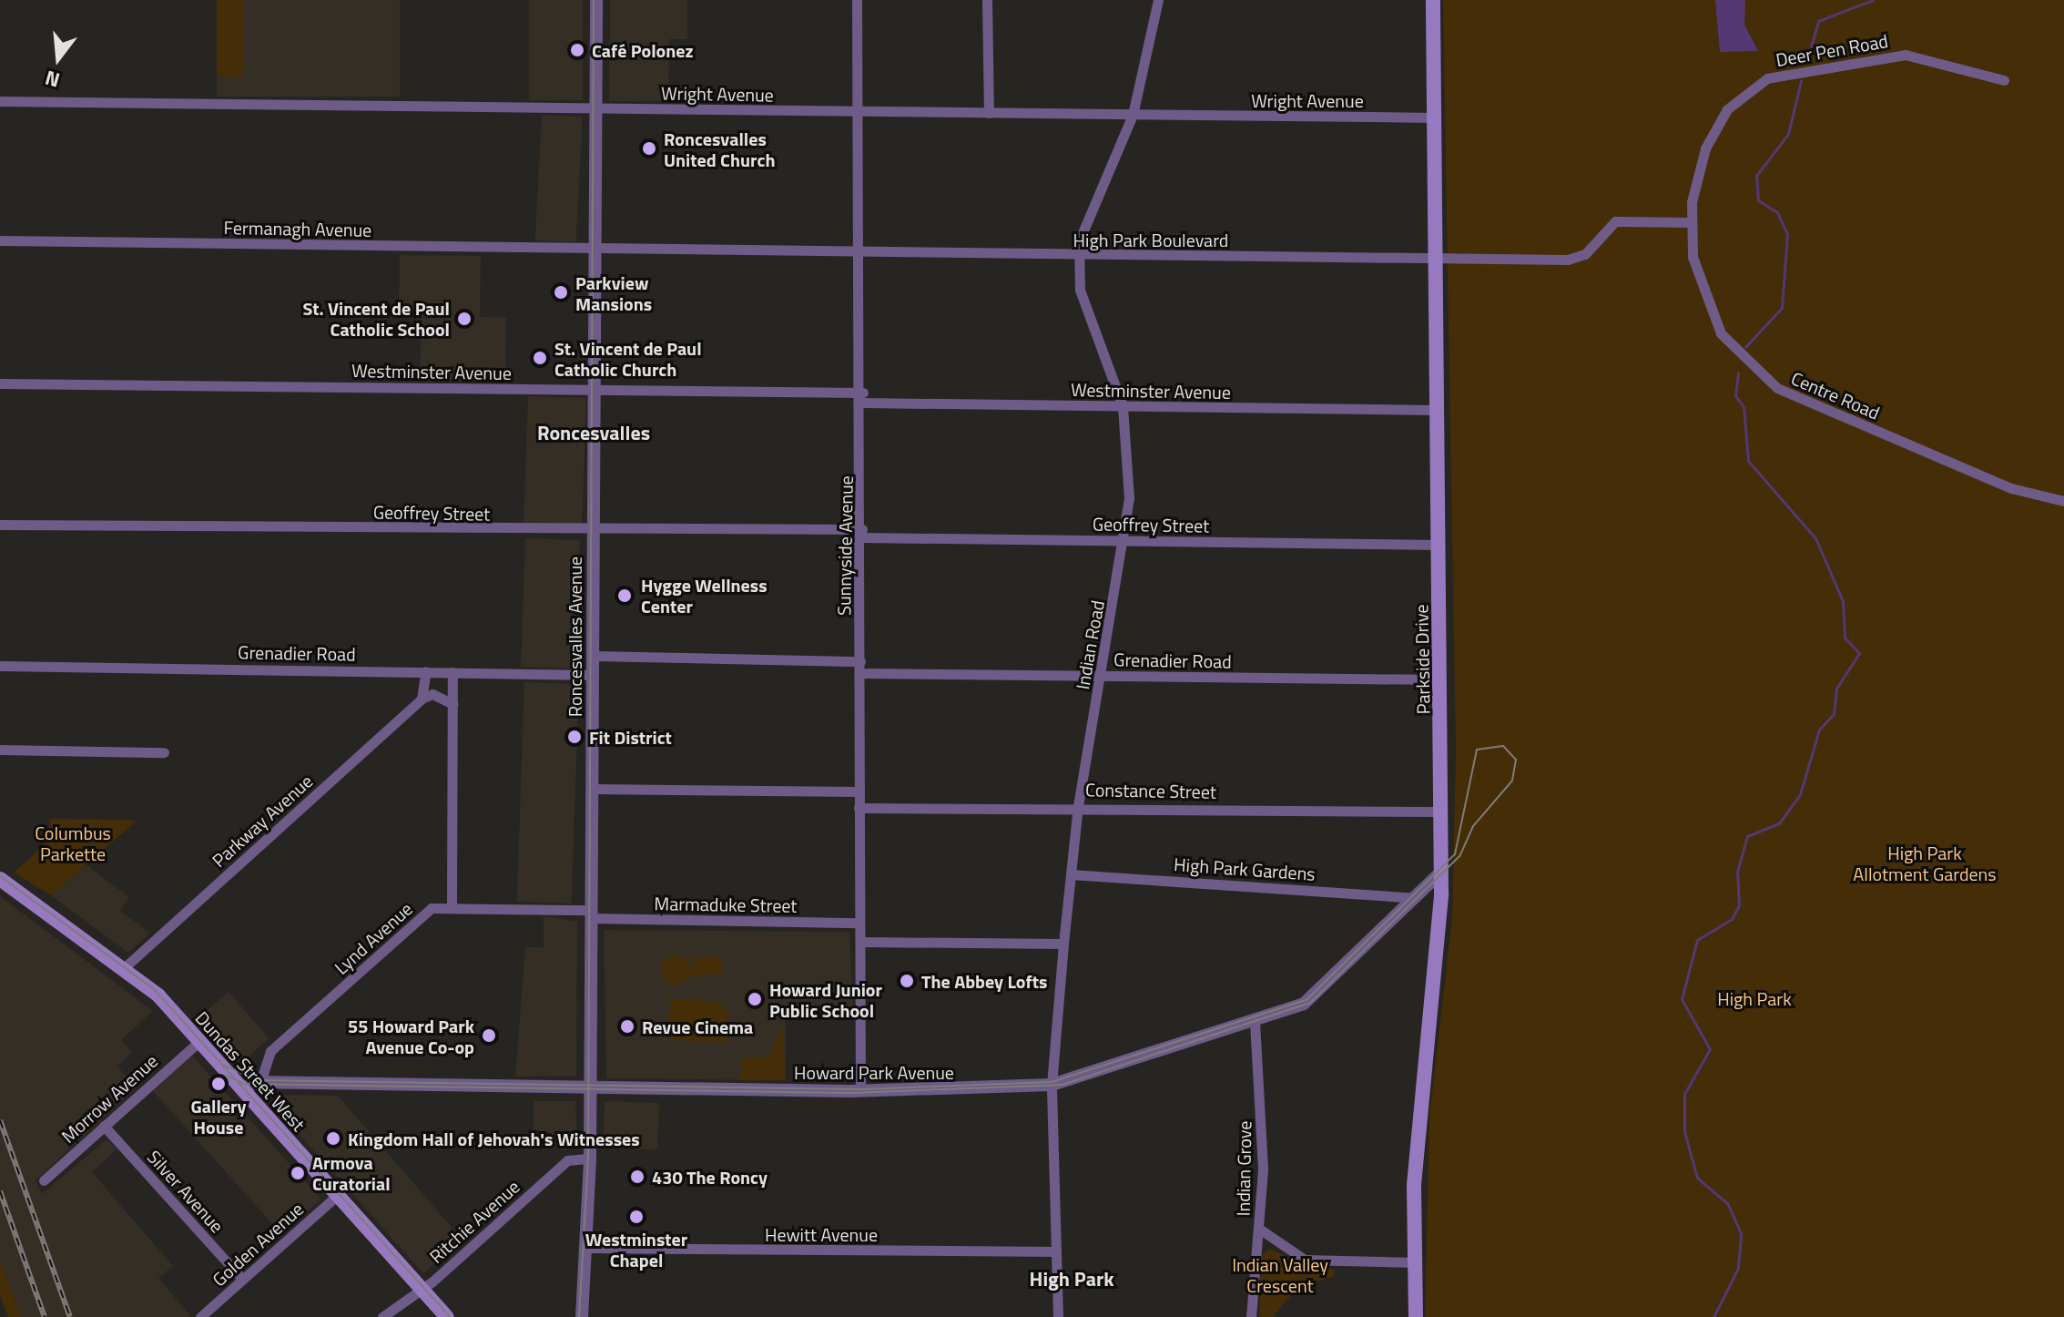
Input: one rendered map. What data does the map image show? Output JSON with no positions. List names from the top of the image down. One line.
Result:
{"streets":{"main road":["Parkside Drive","Dundas Street West"],"street":["Deer Pen Road","Wright Avenue","Fermanagh Avenue","High Park Boulevard","Westminster Avenue","Centre Road","Geoffrey Street","Sunnyside Avenue","Roncesvalles Avenue","Indian Road","Grenadier Road","Constance Street","Parkway Avenue","High Park Gardens","Marmaduke Street","Lynd Avenue","Howard Park Avenue","Morrow Avenue","Indian Grove","Silver Avenue","Ritchie Avenue","Hewitt Avenue","Golden Avenue"]},"crossings":[["Deer Pen Road","High Park Boulevard"],["Deer Pen Road","Centre Road"],["Wright Avenue","Sunnyside Avenue"],["Wright Avenue","Roncesvalles Avenue"],["Wright Avenue","Indian Road"],["Wright Avenue","Parkside Drive"],["Fermanagh Avenue","High Park Boulevard"],["Fermanagh Avenue","Roncesvalles Avenue"],["High Park Boulevard","Centre Road"],["High Park Boulevard","Sunnyside Avenue"],["High Park Boulevard","Roncesvalles Avenue"],["High Park Boulevard","Indian Road"],["High Park Boulevard","Parkside Drive"],["Westminster Avenue","Sunnyside Avenue"],["Westminster Avenue","Roncesvalles Avenue"],["Westminster Avenue","Indian Road"],["Westminster Avenue","Parkside Drive"],["Geoffrey Street","Sunnyside Avenue"],["Geoffrey Street","Roncesvalles Avenue"],["Geoffrey Street","Indian Road"],["Geoffrey Street","Parkside Drive"],["Sunnyside Avenue","Grenadier Road"],["Sunnyside Avenue","Constance Street"],["Sunnyside Avenue","Marmaduke Street"],["Sunnyside Avenue","Howard Park Avenue"],["Roncesvalles Avenue","Grenadier Road"],["Roncesvalles Avenue","Marmaduke Street"],["Roncesvalles Avenue","Howard Park Avenue"],["Roncesvalles Avenue","Ritchie Avenue"],["Roncesvalles Avenue","Hewitt Avenue"],["Indian Road","Grenadier Road"],["Indian Road","Constance Street"],["Indian Road","High Park Gardens"],["Indian Road","Howard Park Avenue"],["Indian Road","Hewitt Avenue"],["Grenadier Road","Parkside Drive"],["Parkside Drive","Constance Street"],["Parkside Drive","Howard Park Avenue"],["Parkway Avenue","Dundas Street West"],["High Park Gardens","Howard Park Avenue"],["Marmaduke Street","Lynd Avenue"],["Lynd Avenue","Howard Park Avenue"],["Dundas Street West","Howard Park Avenue"],["Dundas Street West","Morrow Avenue"],["Dundas Street West","Ritchie Avenue"],["Dundas Street West","Golden Avenue"],["Howard Park Avenue","Indian Grove"],["Morrow Avenue","Silver Avenue"],["Silver Avenue","Golden Avenue"]],"districts":["Roncesvalles","High Park"],"parks":["Columbus Parkette","High Park Allotment Gardens","High Park","Indian Valley Crescent"],"places":["Café Polonez","Roncesvalles United Church","Parkview Mansions","St. Vincent de Paul Catholic School","St. Vincent de Paul Catholic Church","Hygge Wellness Center","Fit District","The Abbey Lofts","Howard Junior Public School","Revue Cinema","55 Howard Park Avenue Co-op","Gallery House","Kingdom Hall of Jehovah's Witnesses","Armova Curatorial","430 The Roncy","Westminster Chapel"],"north":"bottom"}
